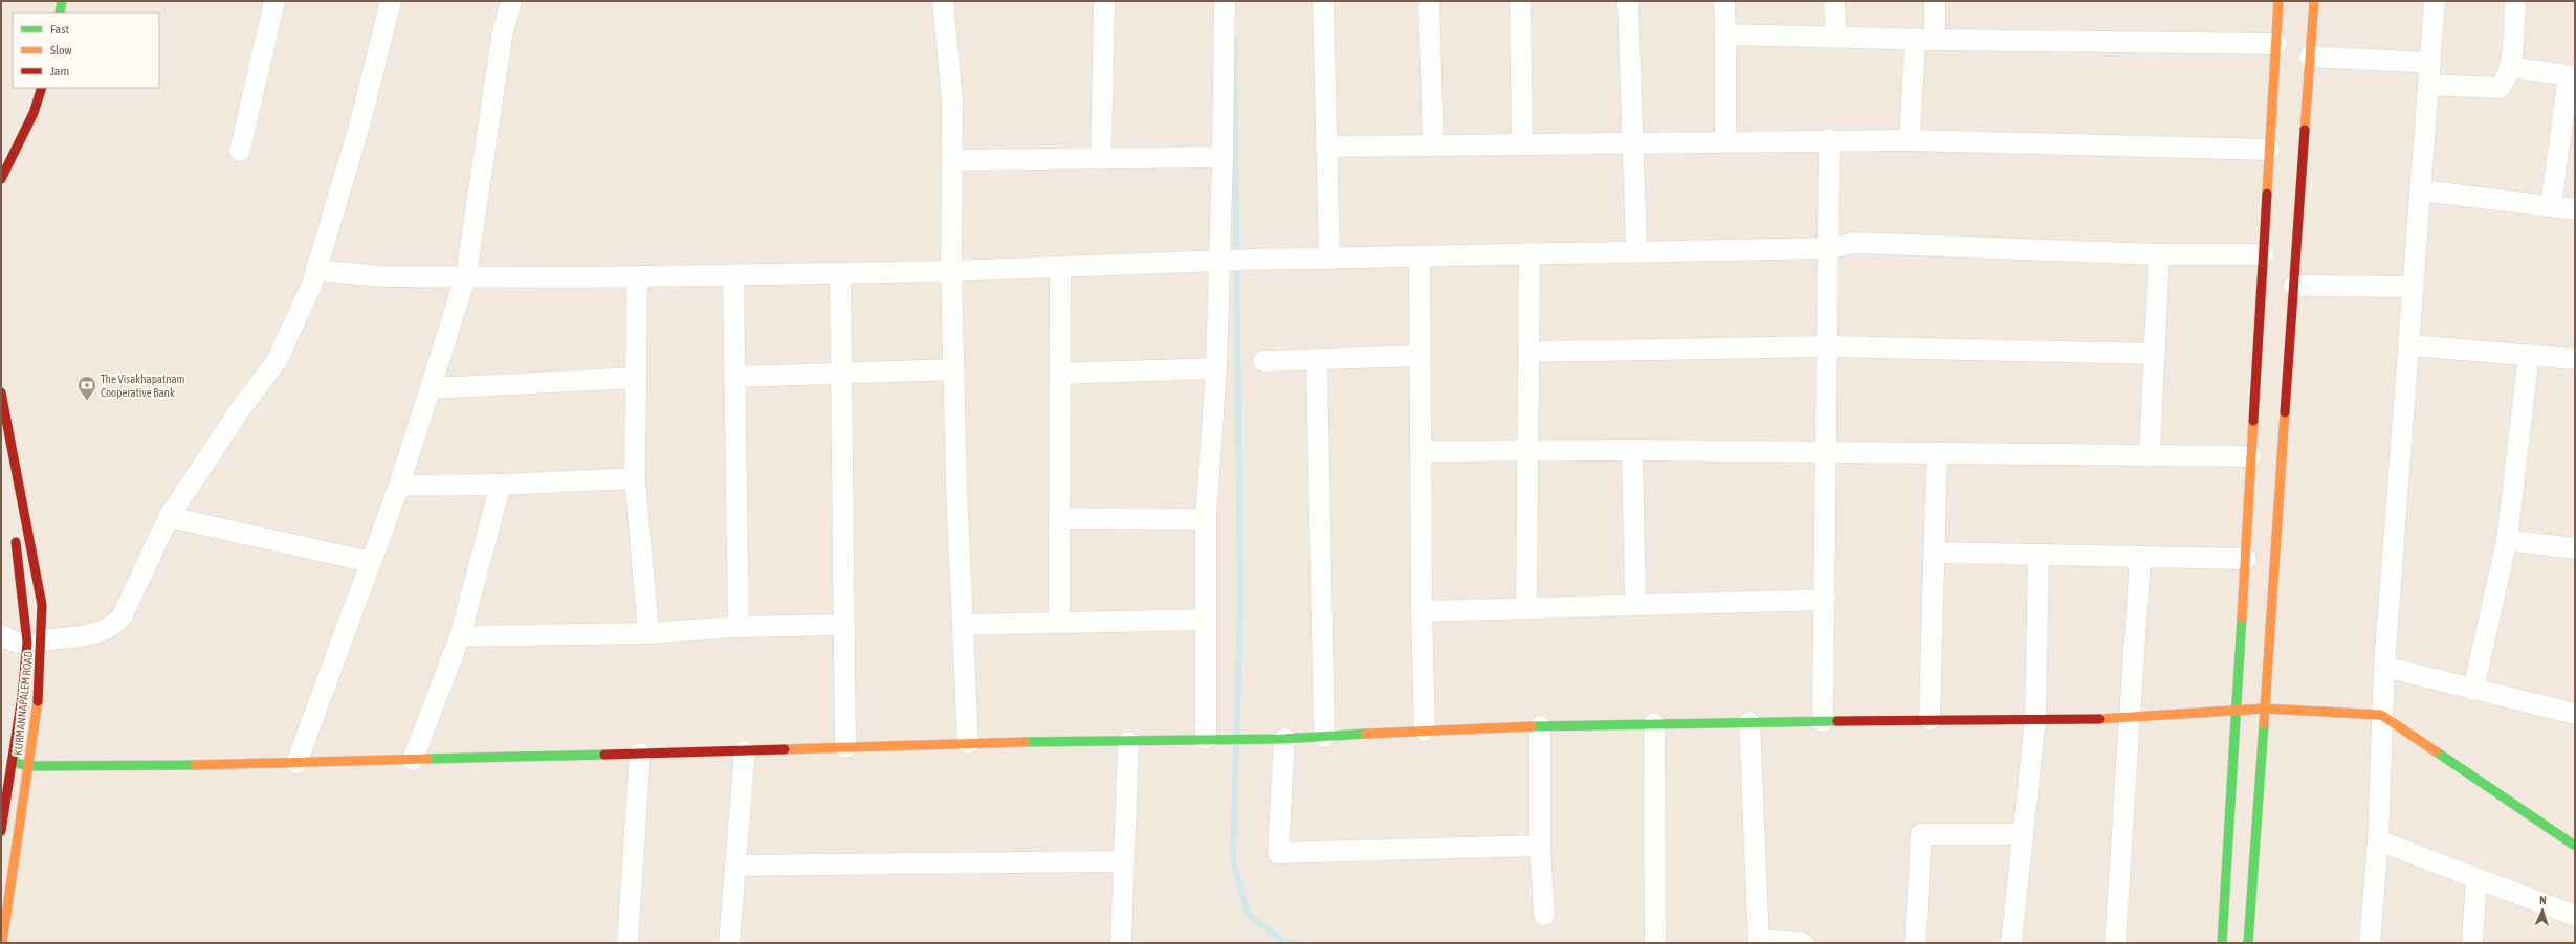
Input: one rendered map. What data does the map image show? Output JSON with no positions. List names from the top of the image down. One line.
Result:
{"streets":{"street":["KURMANNAPALEM ROAD"]},"places":{"bank":["The Visakhapatnam Cooperative Bank"]},"legend":["Fast","Slow","Jam"],"north":"top"}
